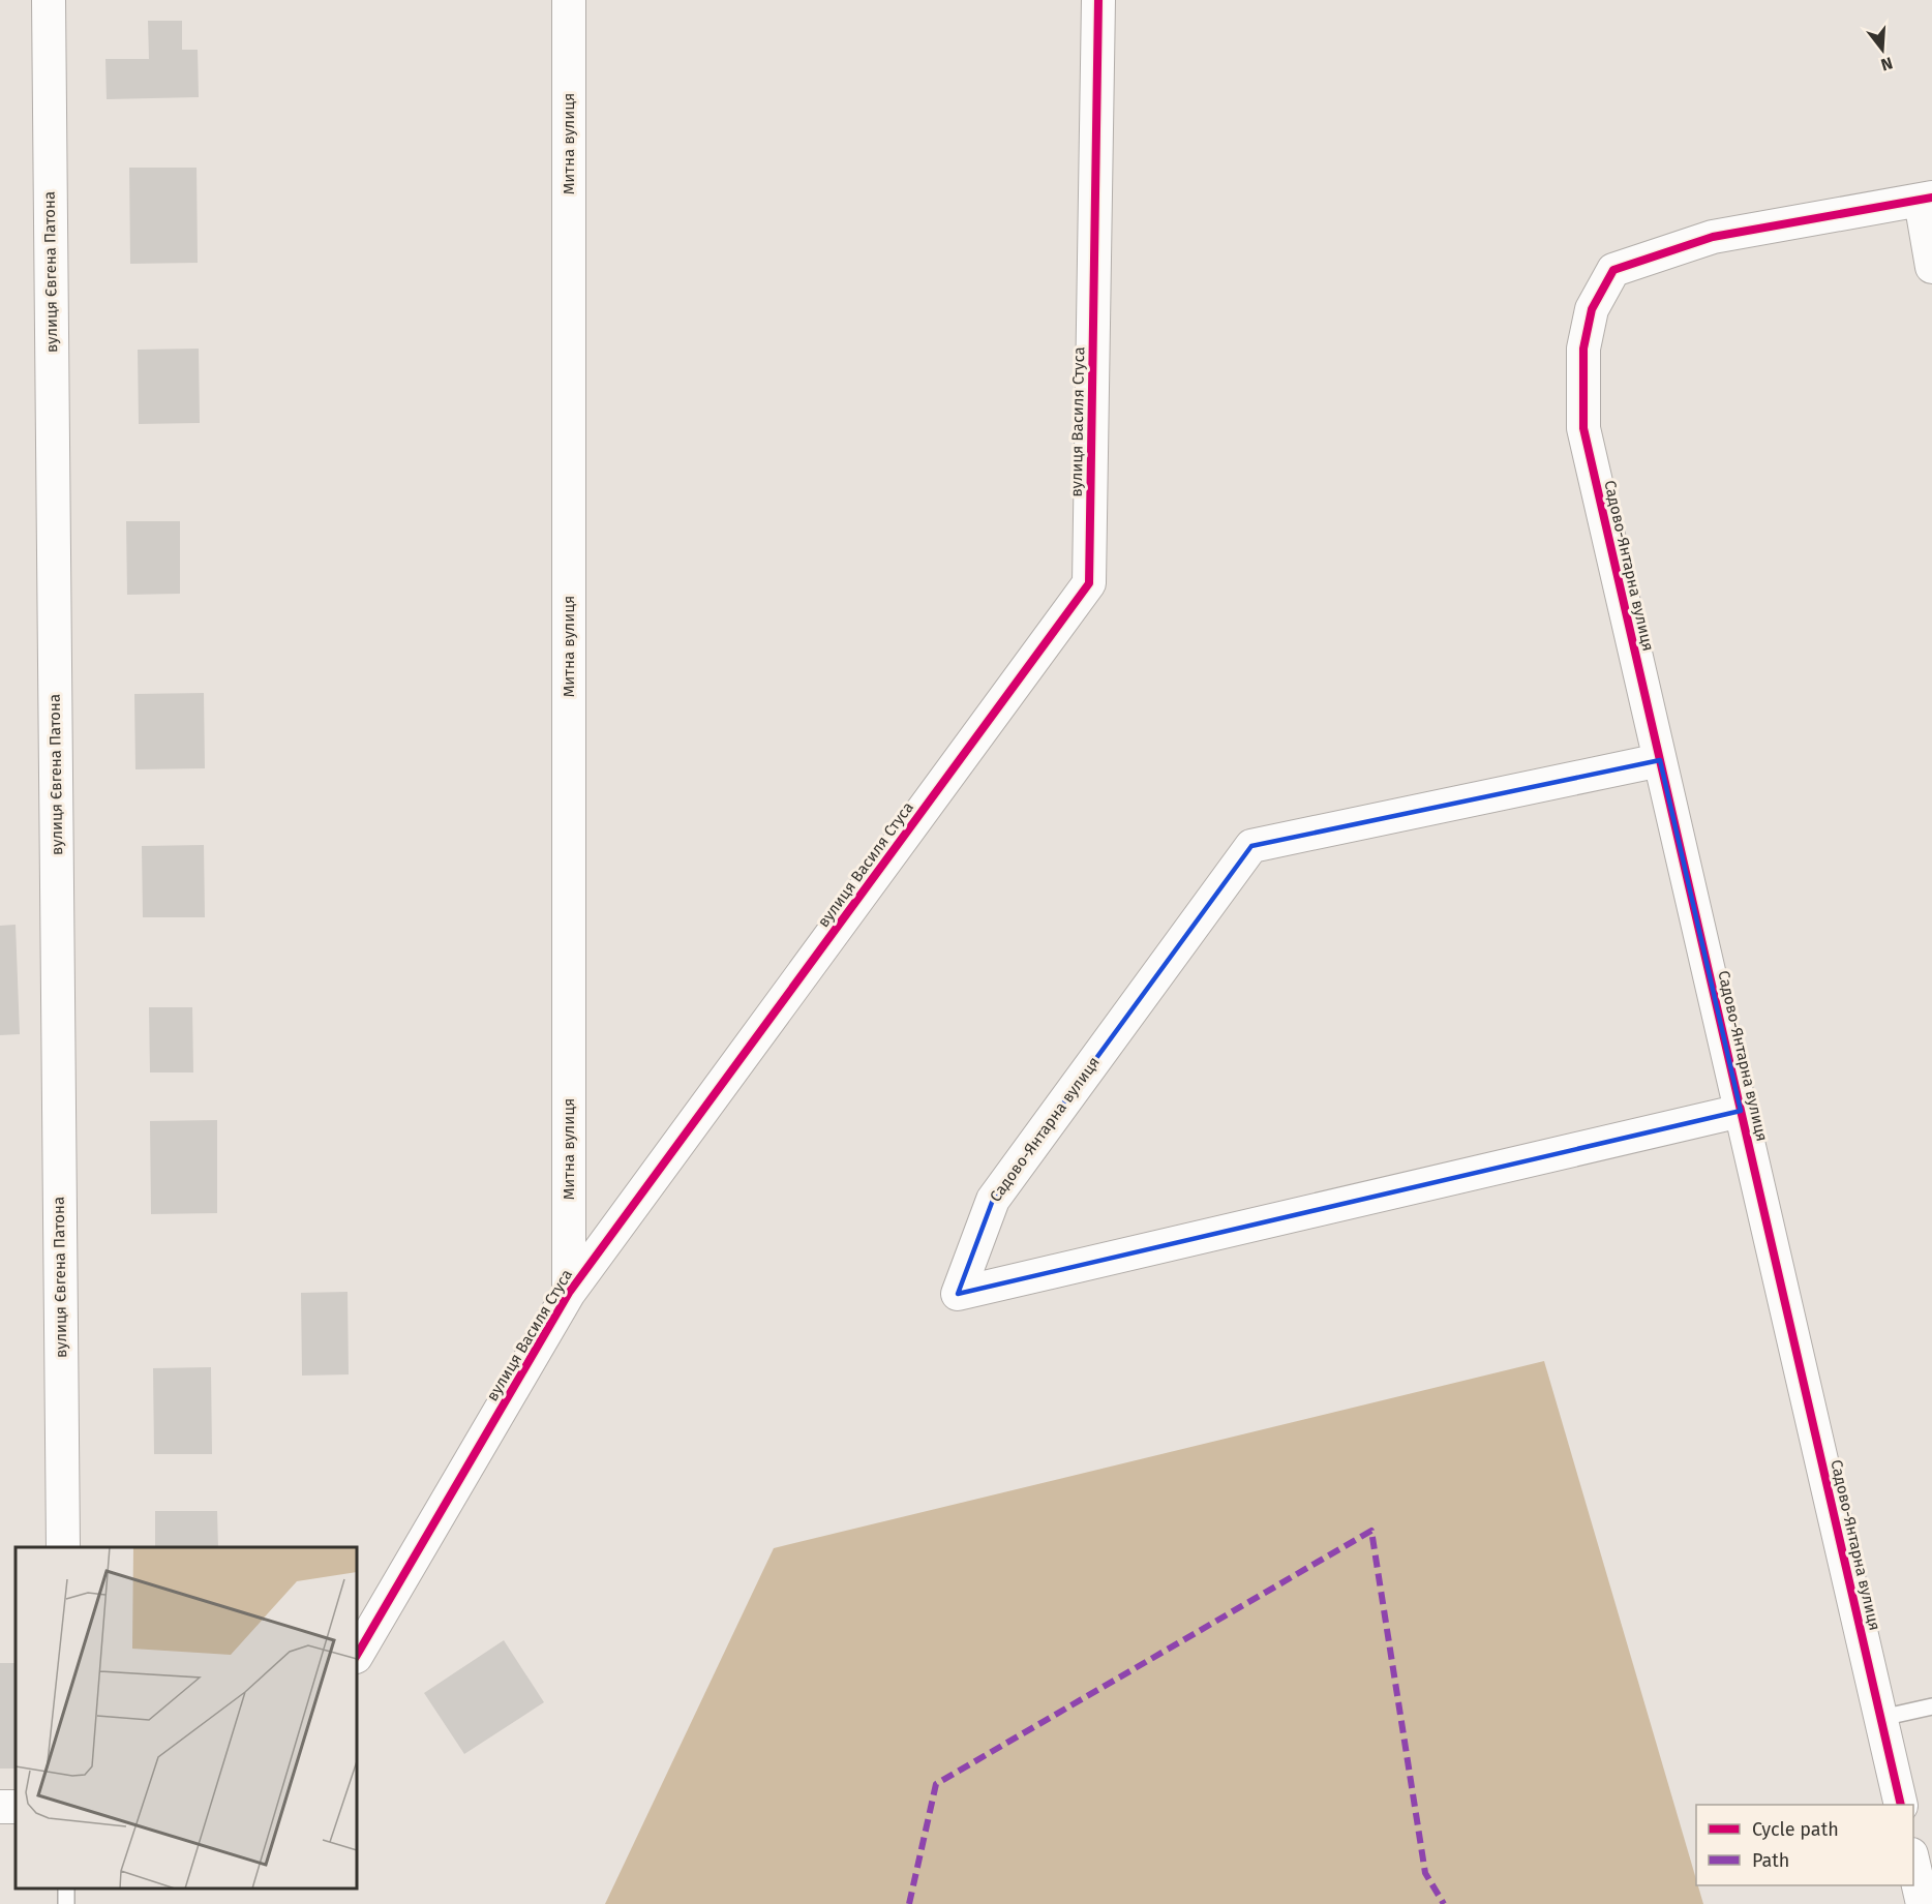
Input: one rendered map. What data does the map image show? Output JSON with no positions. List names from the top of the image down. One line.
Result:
{"streets":{"street":["Митна вулиця","вулиця Євгена Патона","вулиця Василя Стуса","Садово-Янтарна вулиця"]},"crossings":[["Митна вулиця","вулиця Василя Стуса"]],"legend":["Cycle path","Path"],"north":"bottom"}
